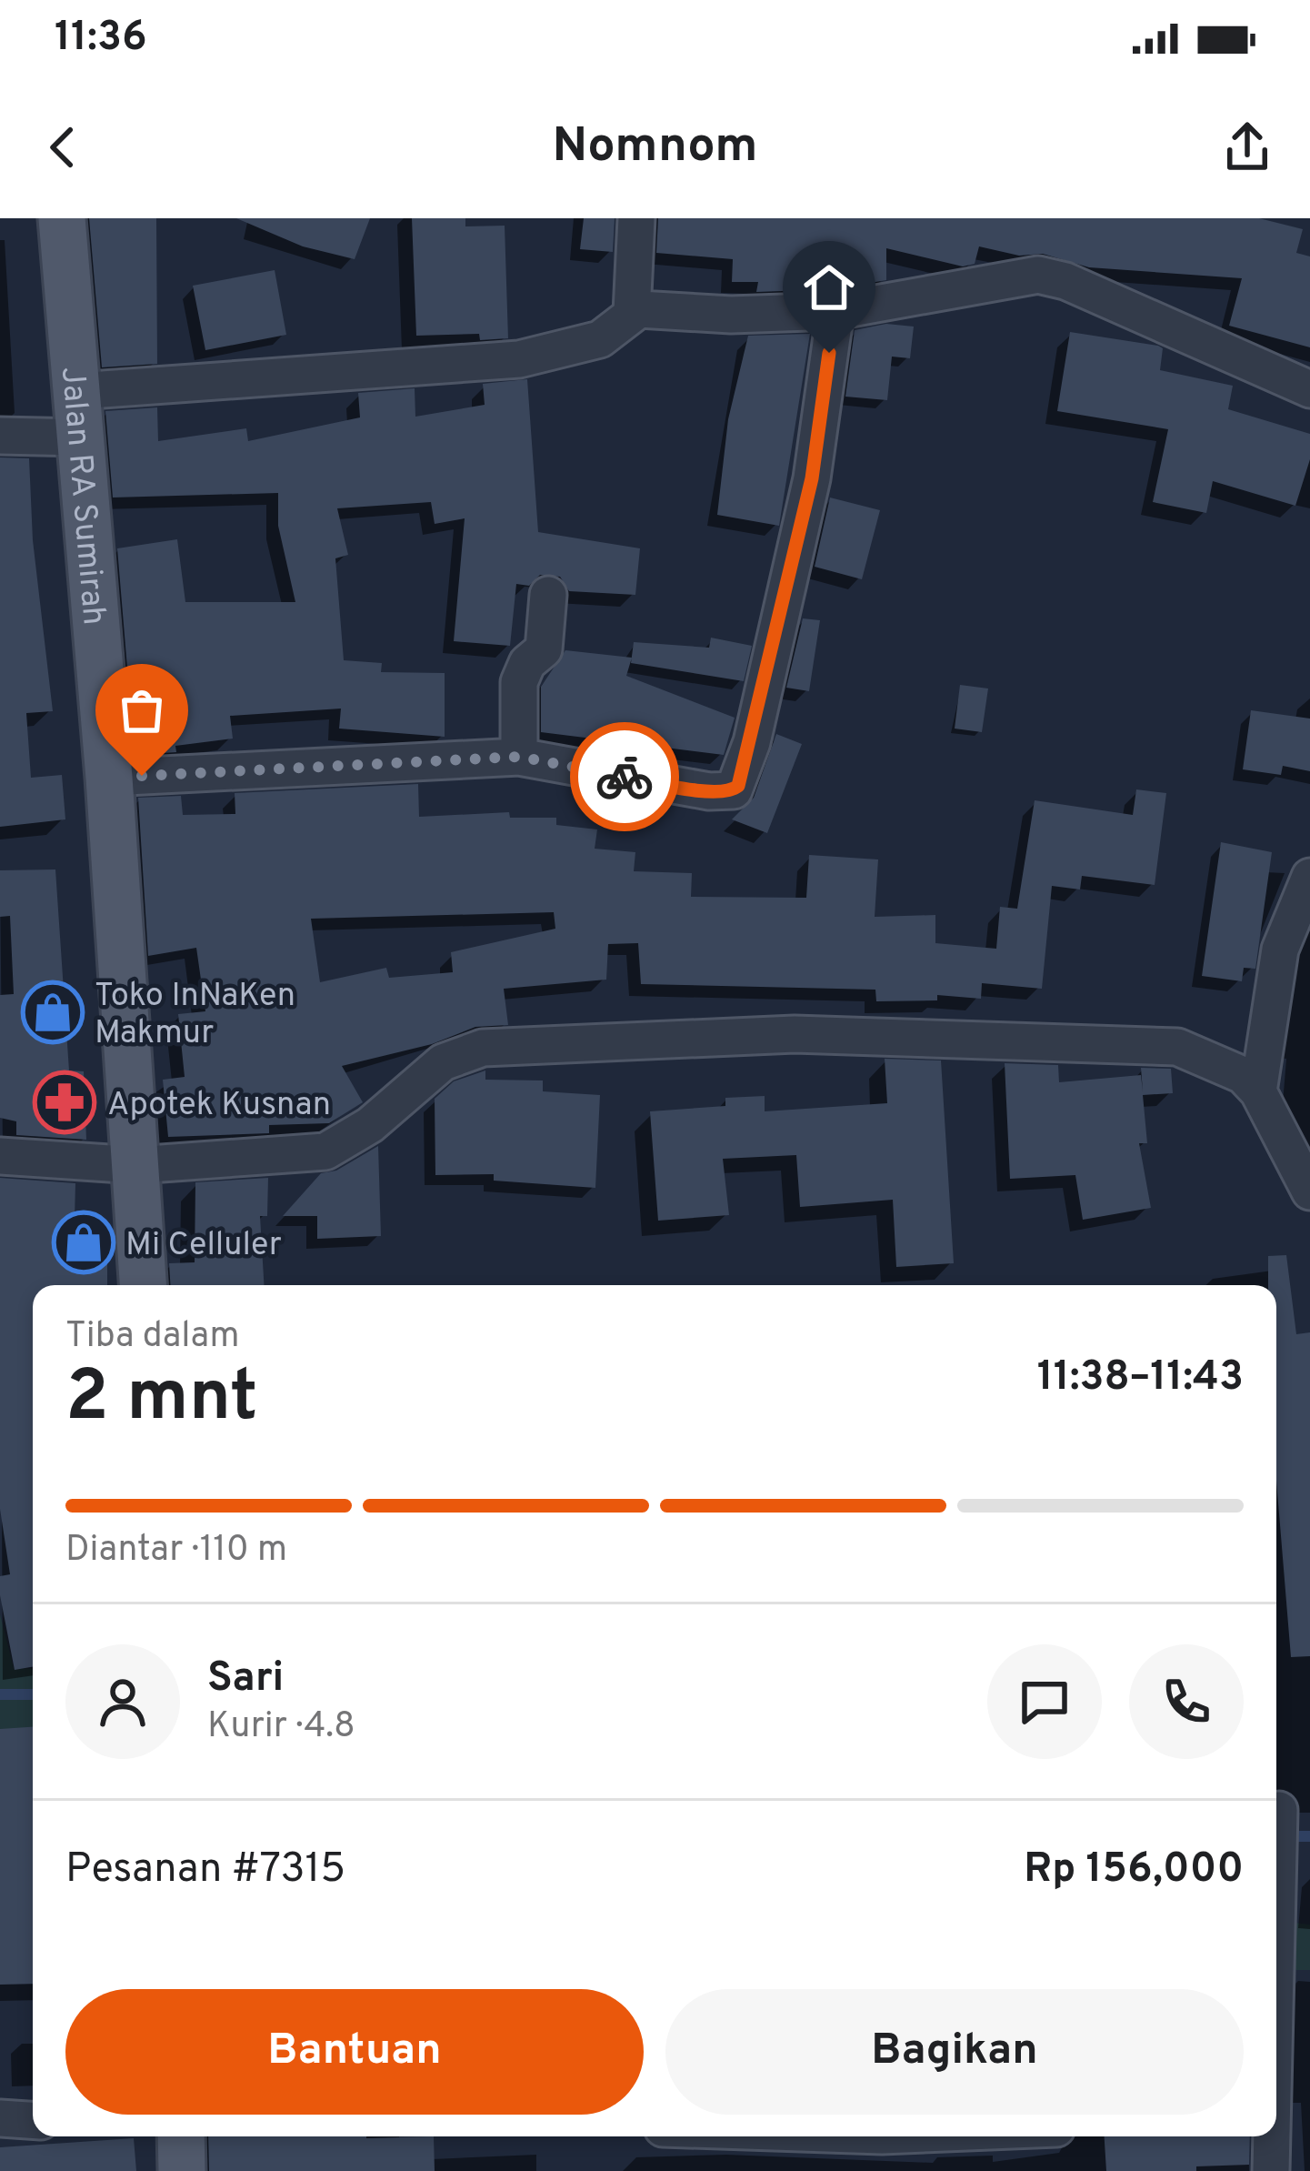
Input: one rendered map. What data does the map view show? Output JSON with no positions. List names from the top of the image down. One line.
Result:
{"streets":{"main road":["Jalan RA Sumirah"]},"places":{"shop":["Toko InNaKen Makmur","Mi Celluler"],"pharmacy":["Apotek Kusnan"]},"page":{"status":"11:36","header":"Nomnom","heading":["2 mnt","Tiba dalam","11:38–11:43"],"panel":["Sari","Kurir · 4.8","Pesanan #7315","Rp 156,000"],"bar":"Diantar · 110 m","buttons":["Bantuan","Bagikan"]}}
